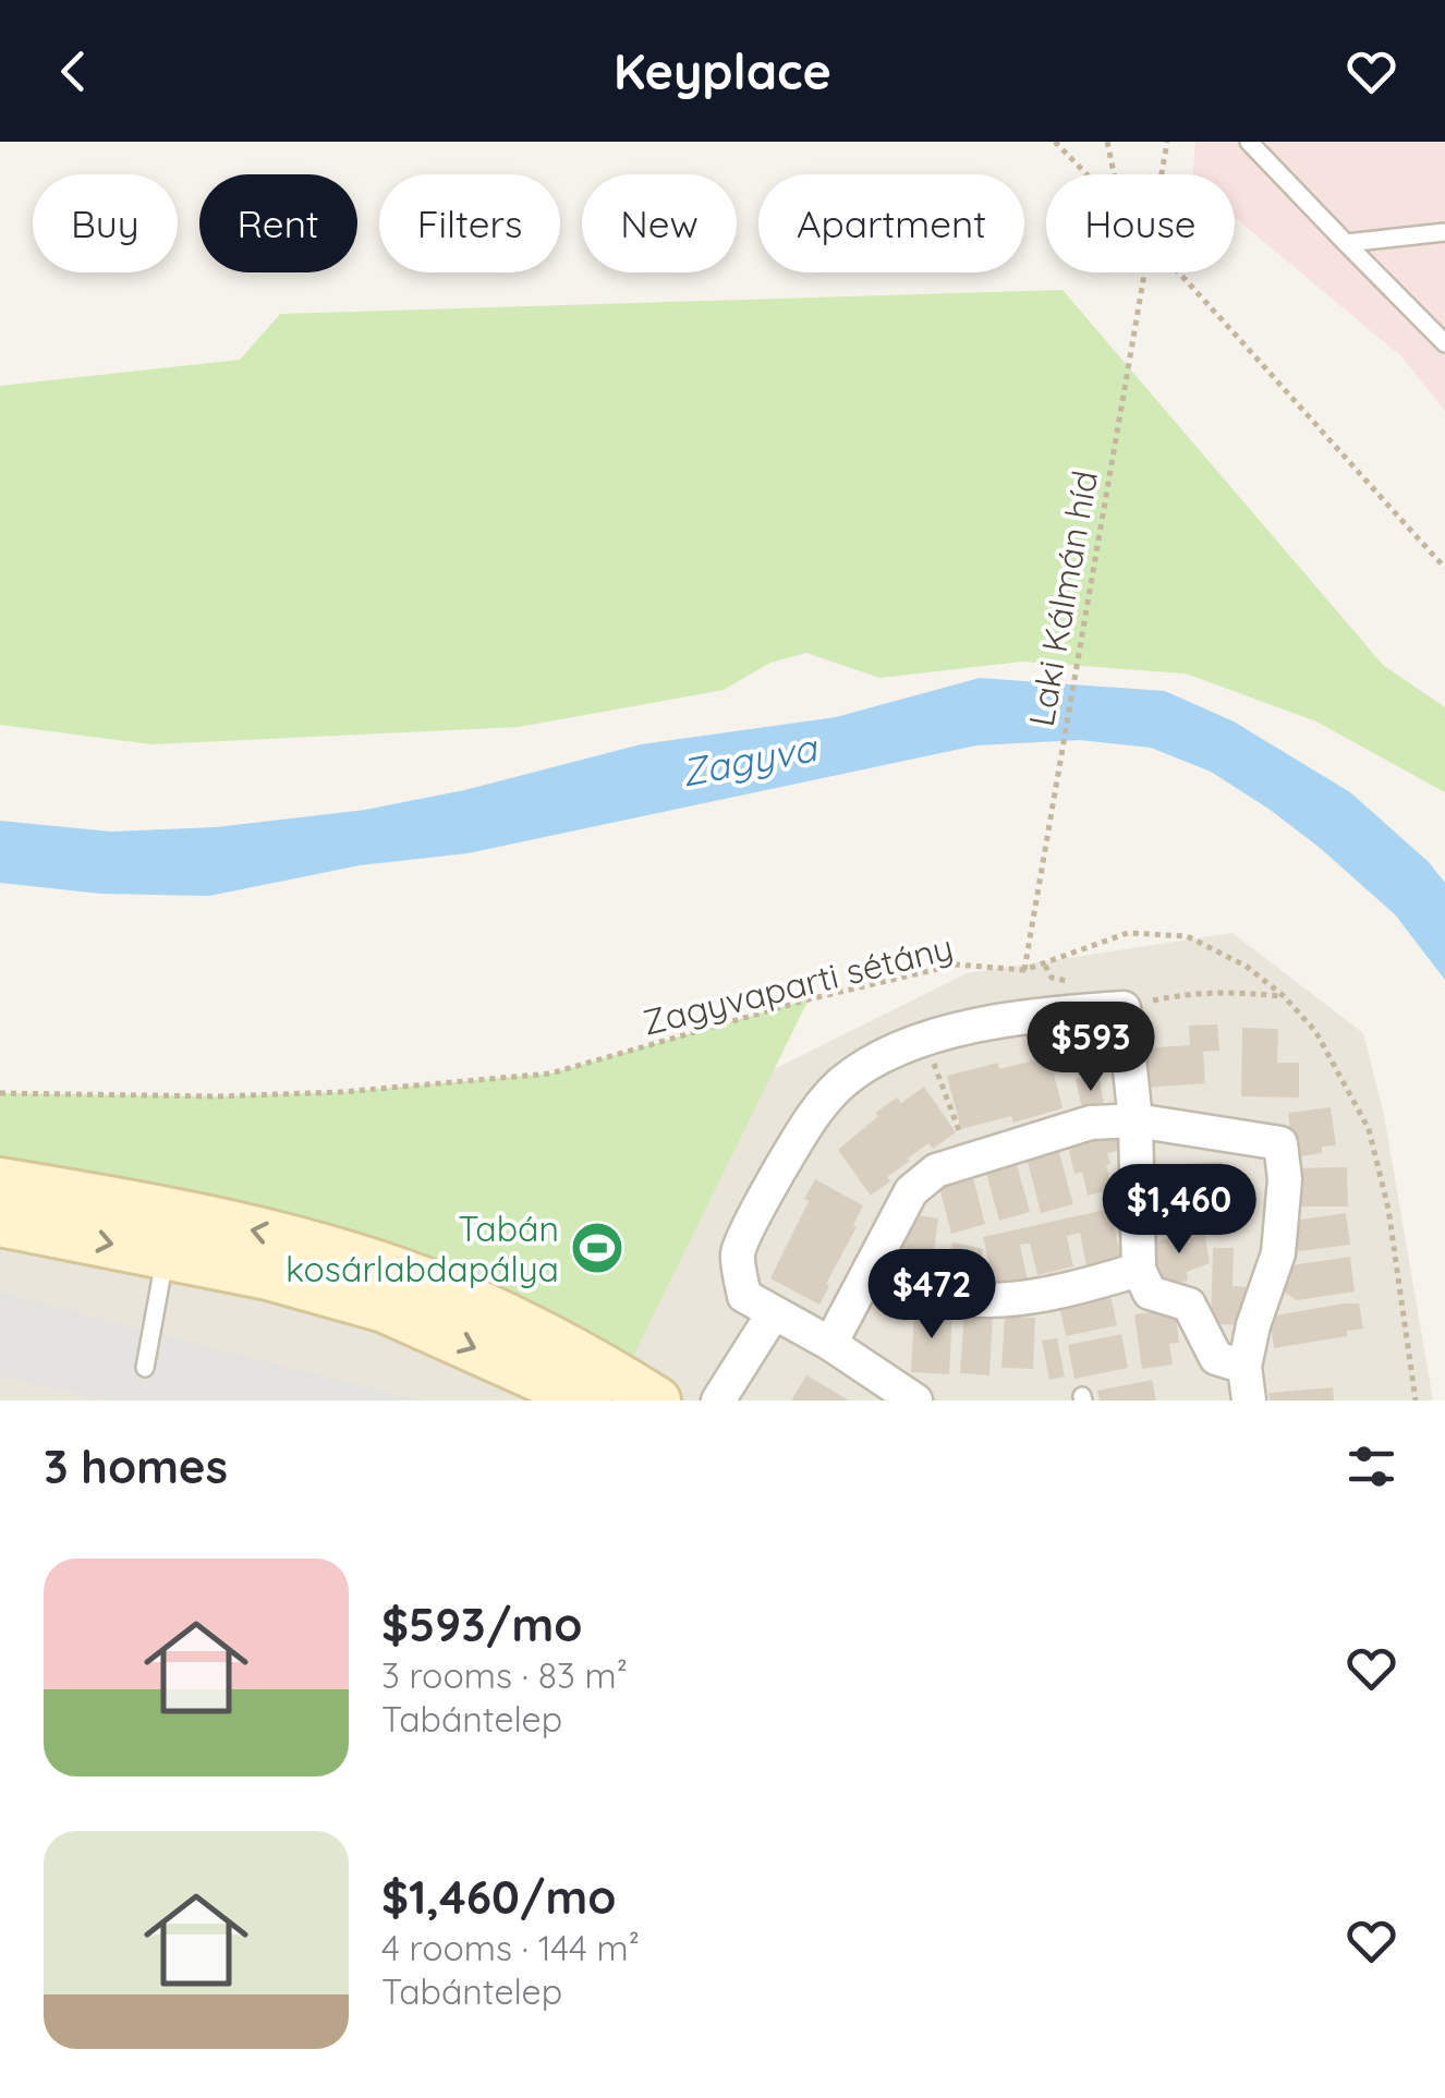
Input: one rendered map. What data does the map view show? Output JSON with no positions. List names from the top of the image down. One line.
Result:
{"streets":{"path":["Laki Kálmán híd","Zagyvaparti sétány"]},"crossings":[["Laki Kálmán híd","Zagyvaparti sétány"]],"water":["Zagyva"],"places":{"sports":["Tabán kosárlabdapálya"]},"page":{"header":"Keyplace","chip":["Buy","Rent","Filters","New","Apartment","House"],"price":["$593","$1,460","$472"],"heading":"3 homes","list":[{"name":"$593/mo","note":"3 rooms · 83 m² · Tabántelep"},{"name":"$1,460/mo","note":"4 rooms · 144 m² · Tabántelep"}]}}
